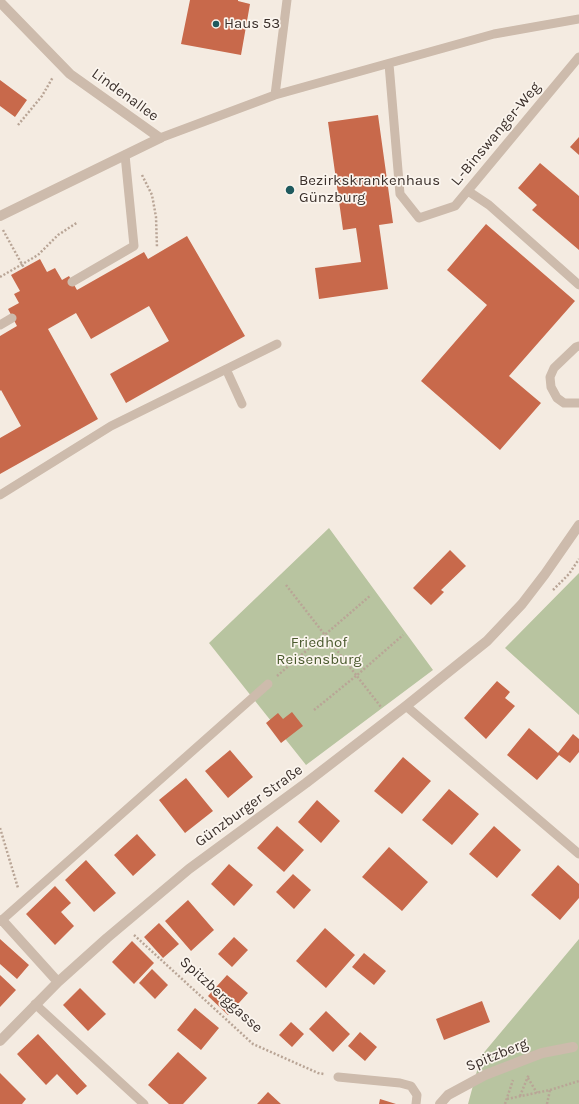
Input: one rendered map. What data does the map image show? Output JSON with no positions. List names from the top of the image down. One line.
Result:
{"streets":{"street":["Lindenallee","Günzburger Straße","Spitzberg"],"lane":["L.-Binswanger-Weg"],"path":["Spitzberggasse"]},"crossings":[["Günzburger Straße","Spitzberggasse"]],"parks":["Friedhof Reisensburg"],"places":["Haus 53","Bezirkskrankenhaus Günzburg"]}
